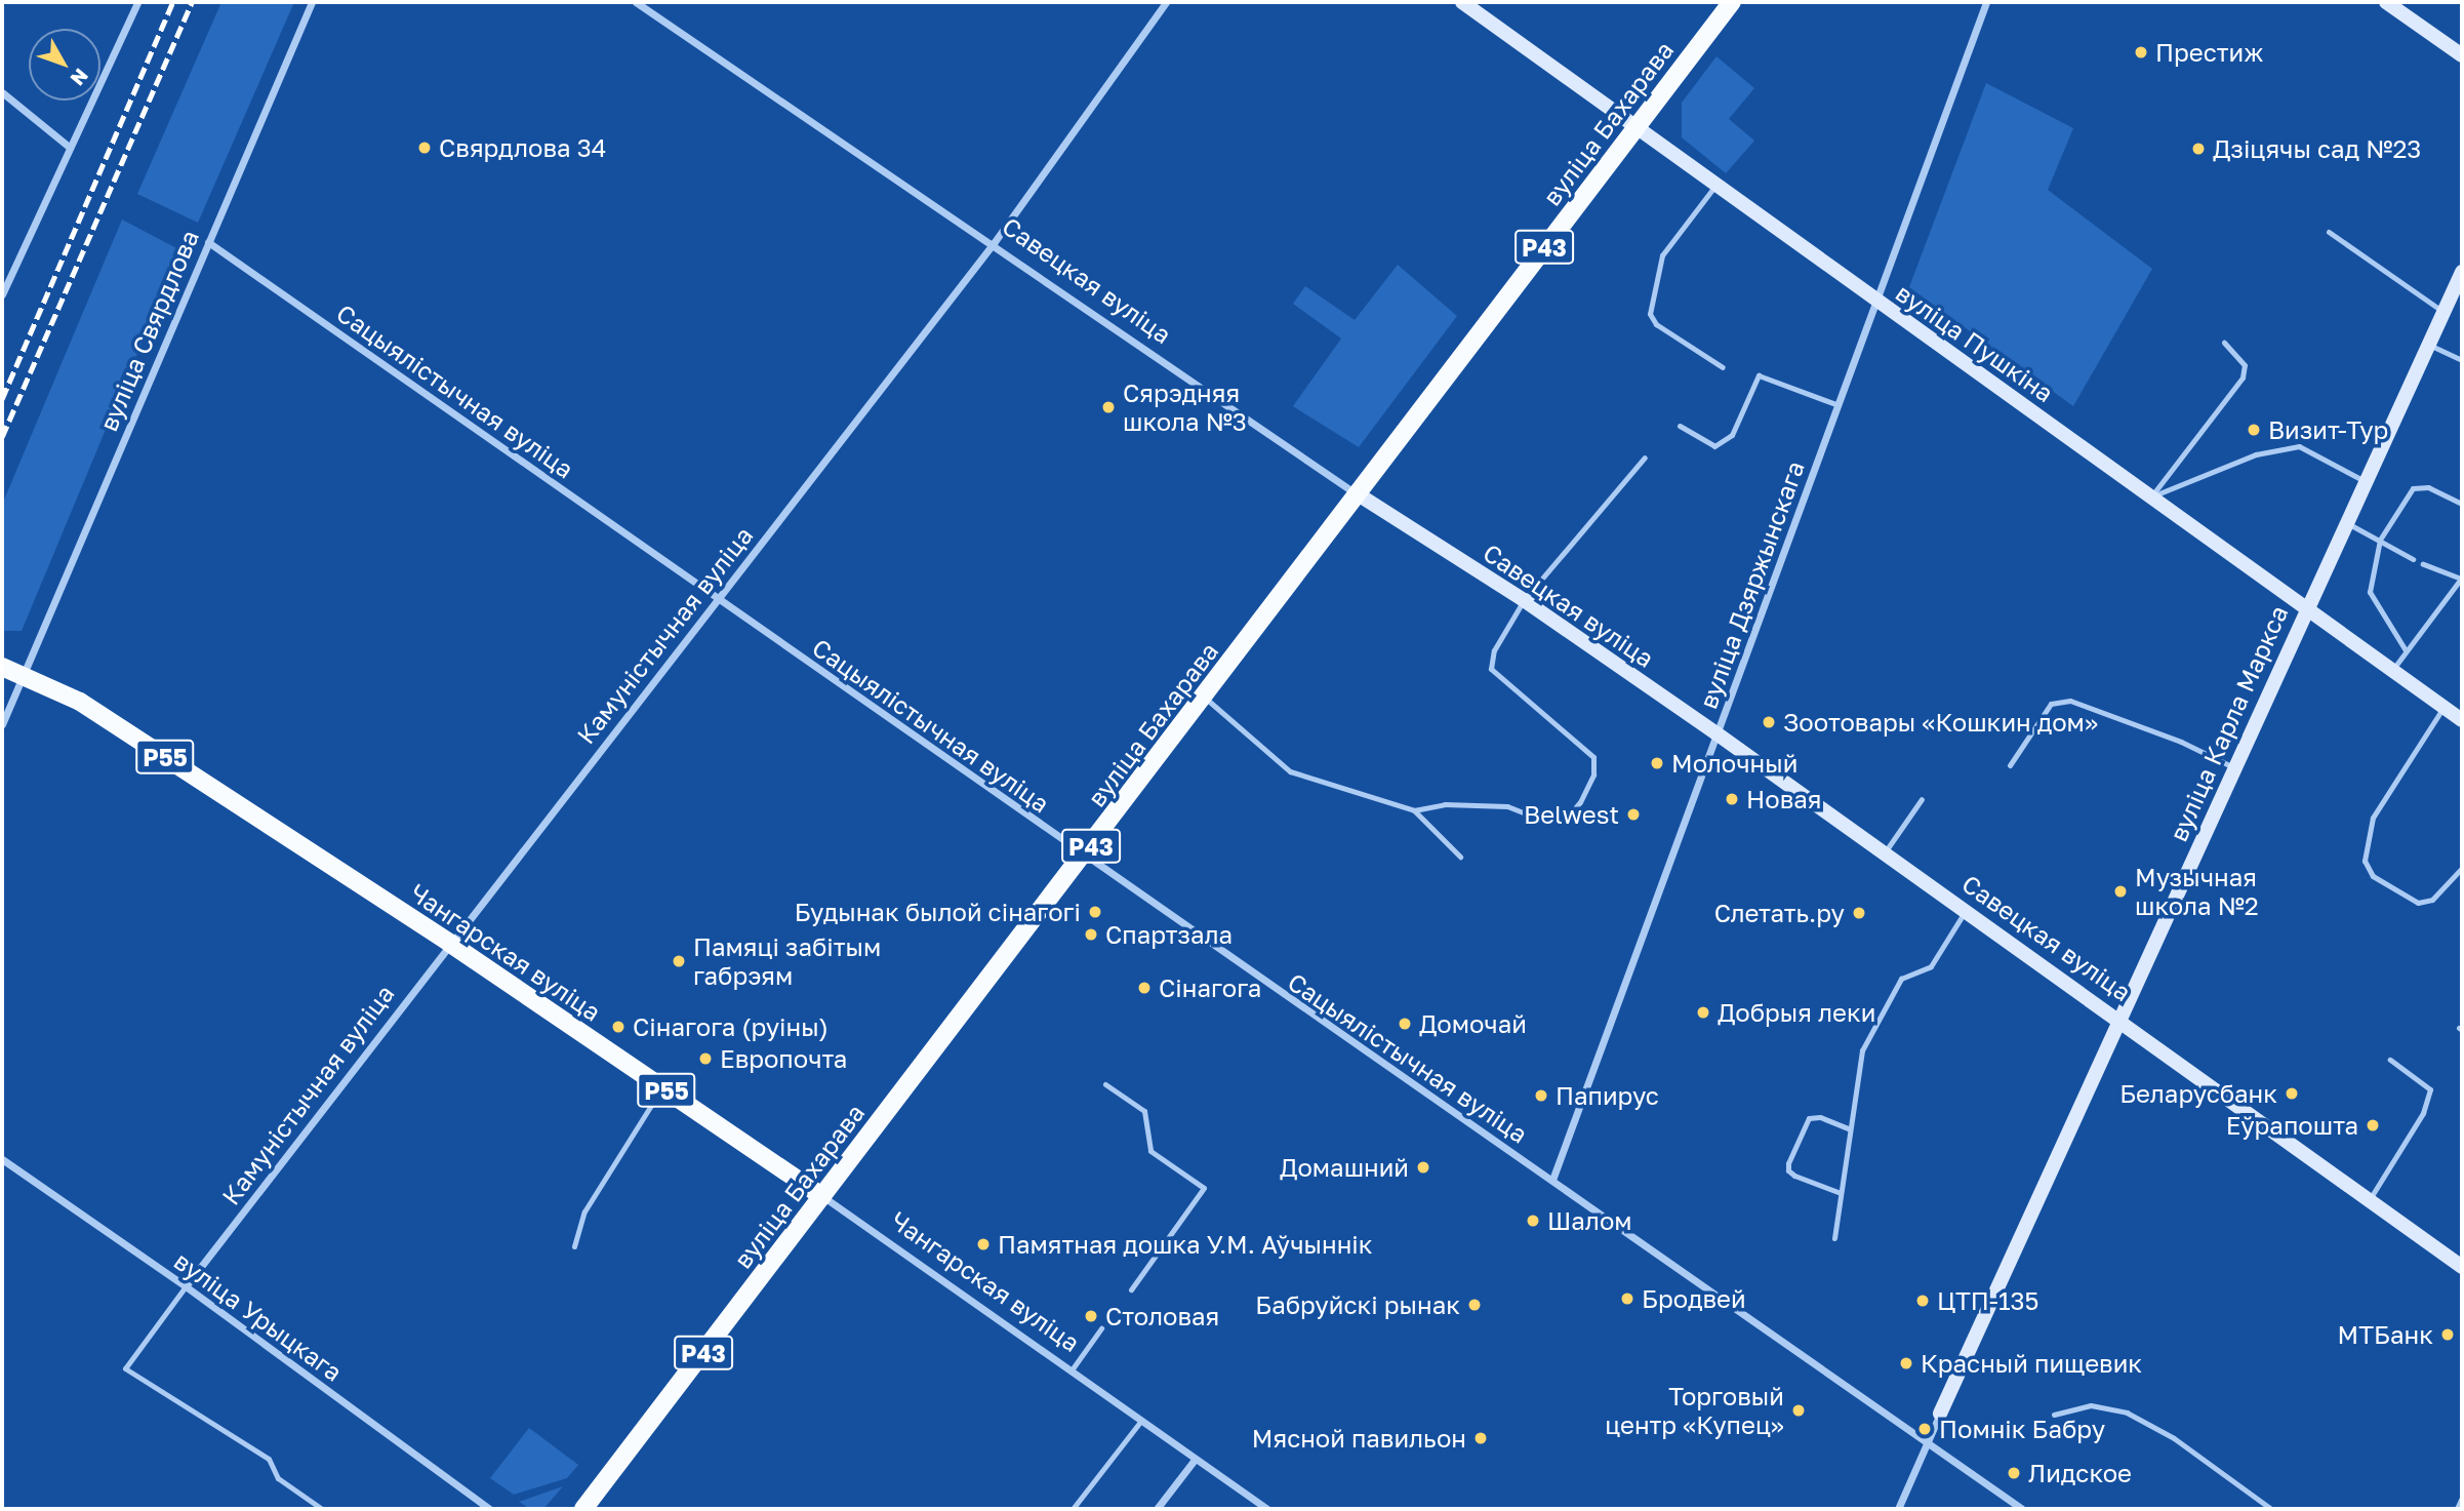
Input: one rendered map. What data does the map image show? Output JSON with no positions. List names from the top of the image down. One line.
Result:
{"streets":{"main road":["вуліца Бахарава","Р43","Р55","Чангарская вуліца"],"street":["Савецкая вуліца","вуліца Свярдлова","вуліца Пушкіна","Сацыялістычная вуліца","вуліца Дзяржынскага","Камуністычная вуліца","вуліца Карла Маркса","вуліца Урыцкага"]},"crossings":[["вуліца Бахарава","Савецкая вуліца"],["вуліца Бахарава","вуліца Пушкіна"],["вуліца Бахарава","Сацыялістычная вуліца"],["вуліца Бахарава","Чангарская вуліца"],["Савецкая вуліца","вуліца Дзяржынскага"],["Савецкая вуліца","Камуністычная вуліца"],["Савецкая вуліца","вуліца Карла Маркса"],["вуліца Свярдлова","Сацыялістычная вуліца"],["вуліца Свярдлова","Р55"],["вуліца Свярдлова","Чангарская вуліца"],["вуліца Пушкіна","вуліца Дзяржынскага"],["вуліца Пушкіна","вуліца Карла Маркса"],["Сацыялістычная вуліца","вуліца Дзяржынскага"],["Сацыялістычная вуліца","Камуністычная вуліца"],["Сацыялістычная вуліца","вуліца Карла Маркса"],["Камуністычная вуліца","Чангарская вуліца"],["Камуністычная вуліца","вуліца Урыцкага"],["Р55","Чангарская вуліца"]],"places":["Престиж","Свярдлова 34","Дзіцячы сад №23","Сярэдняя школа №3","Визит-Тур","Зоотовары «Кошкин дом»","Молочный","Новая","Belwest","Музычная школа №2","Будынак былой сінагогі","Слетать.ру","Спартзала","Памяці забітым габрэям","Сінагога","Добрыя леки","Домочай","Сінагога (руіны)","Европочта","Беларусбанк","Папирус","Еўрапошта","Домашний","Шалом","Памятная дошка У.М. Аўчыннік","Бродвей","ЦТП-135","Бабруйскі рынак","Столовая","МТБанк","Красный пищевик","Торговый центр «Купец»","Помнік Бабру","Мясной павильон","Лидское"],"north":"bottom right"}
